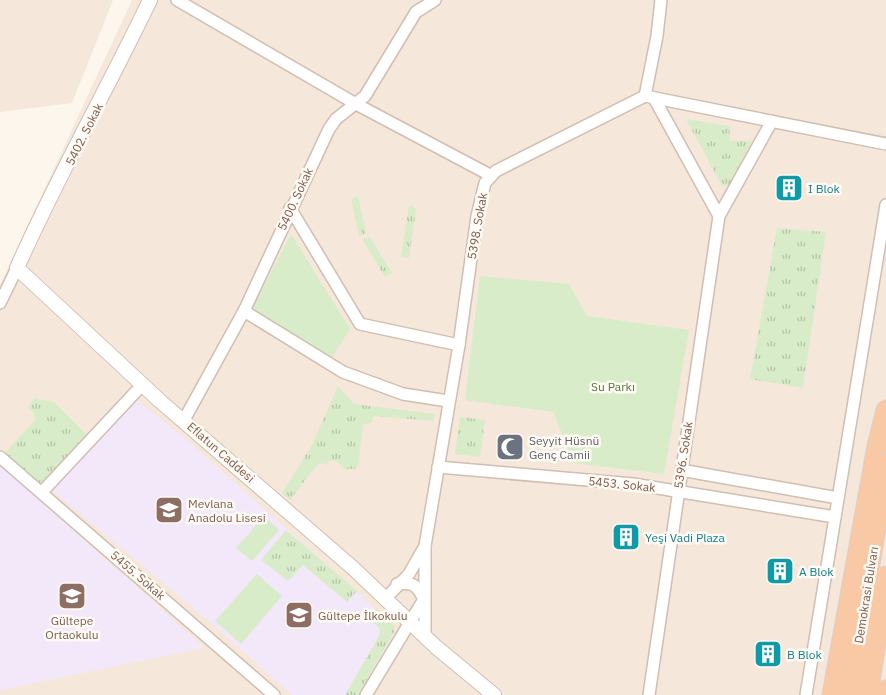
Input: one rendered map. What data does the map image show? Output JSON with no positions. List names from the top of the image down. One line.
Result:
{"streets":{"highway":["Demokrasi Bulvarı"],"street":["5402. Sokak","5400. Sokak","5398. Sokak","Eflatun Caddesi","5396. Sokak","5453. Sokak","5455. Sokak"]},"crossings":[["5402. Sokak","Eflatun Caddesi"],["5400. Sokak","Eflatun Caddesi"],["5398. Sokak","Eflatun Caddesi"],["5398. Sokak","5453. Sokak"],["5396. Sokak","5453. Sokak"]],"parks":["Su Parkı"],"places":{"building":["I Blok","Yeşi Vadi Plaza","A Blok","B Blok"],"mosque":["Seyyit Hüsnü Genç Camii"],"school or university":["Mevlana Anadolu Lisesi","Gültepe Ortaokulu","Gültepe İlkokulu"]}}
